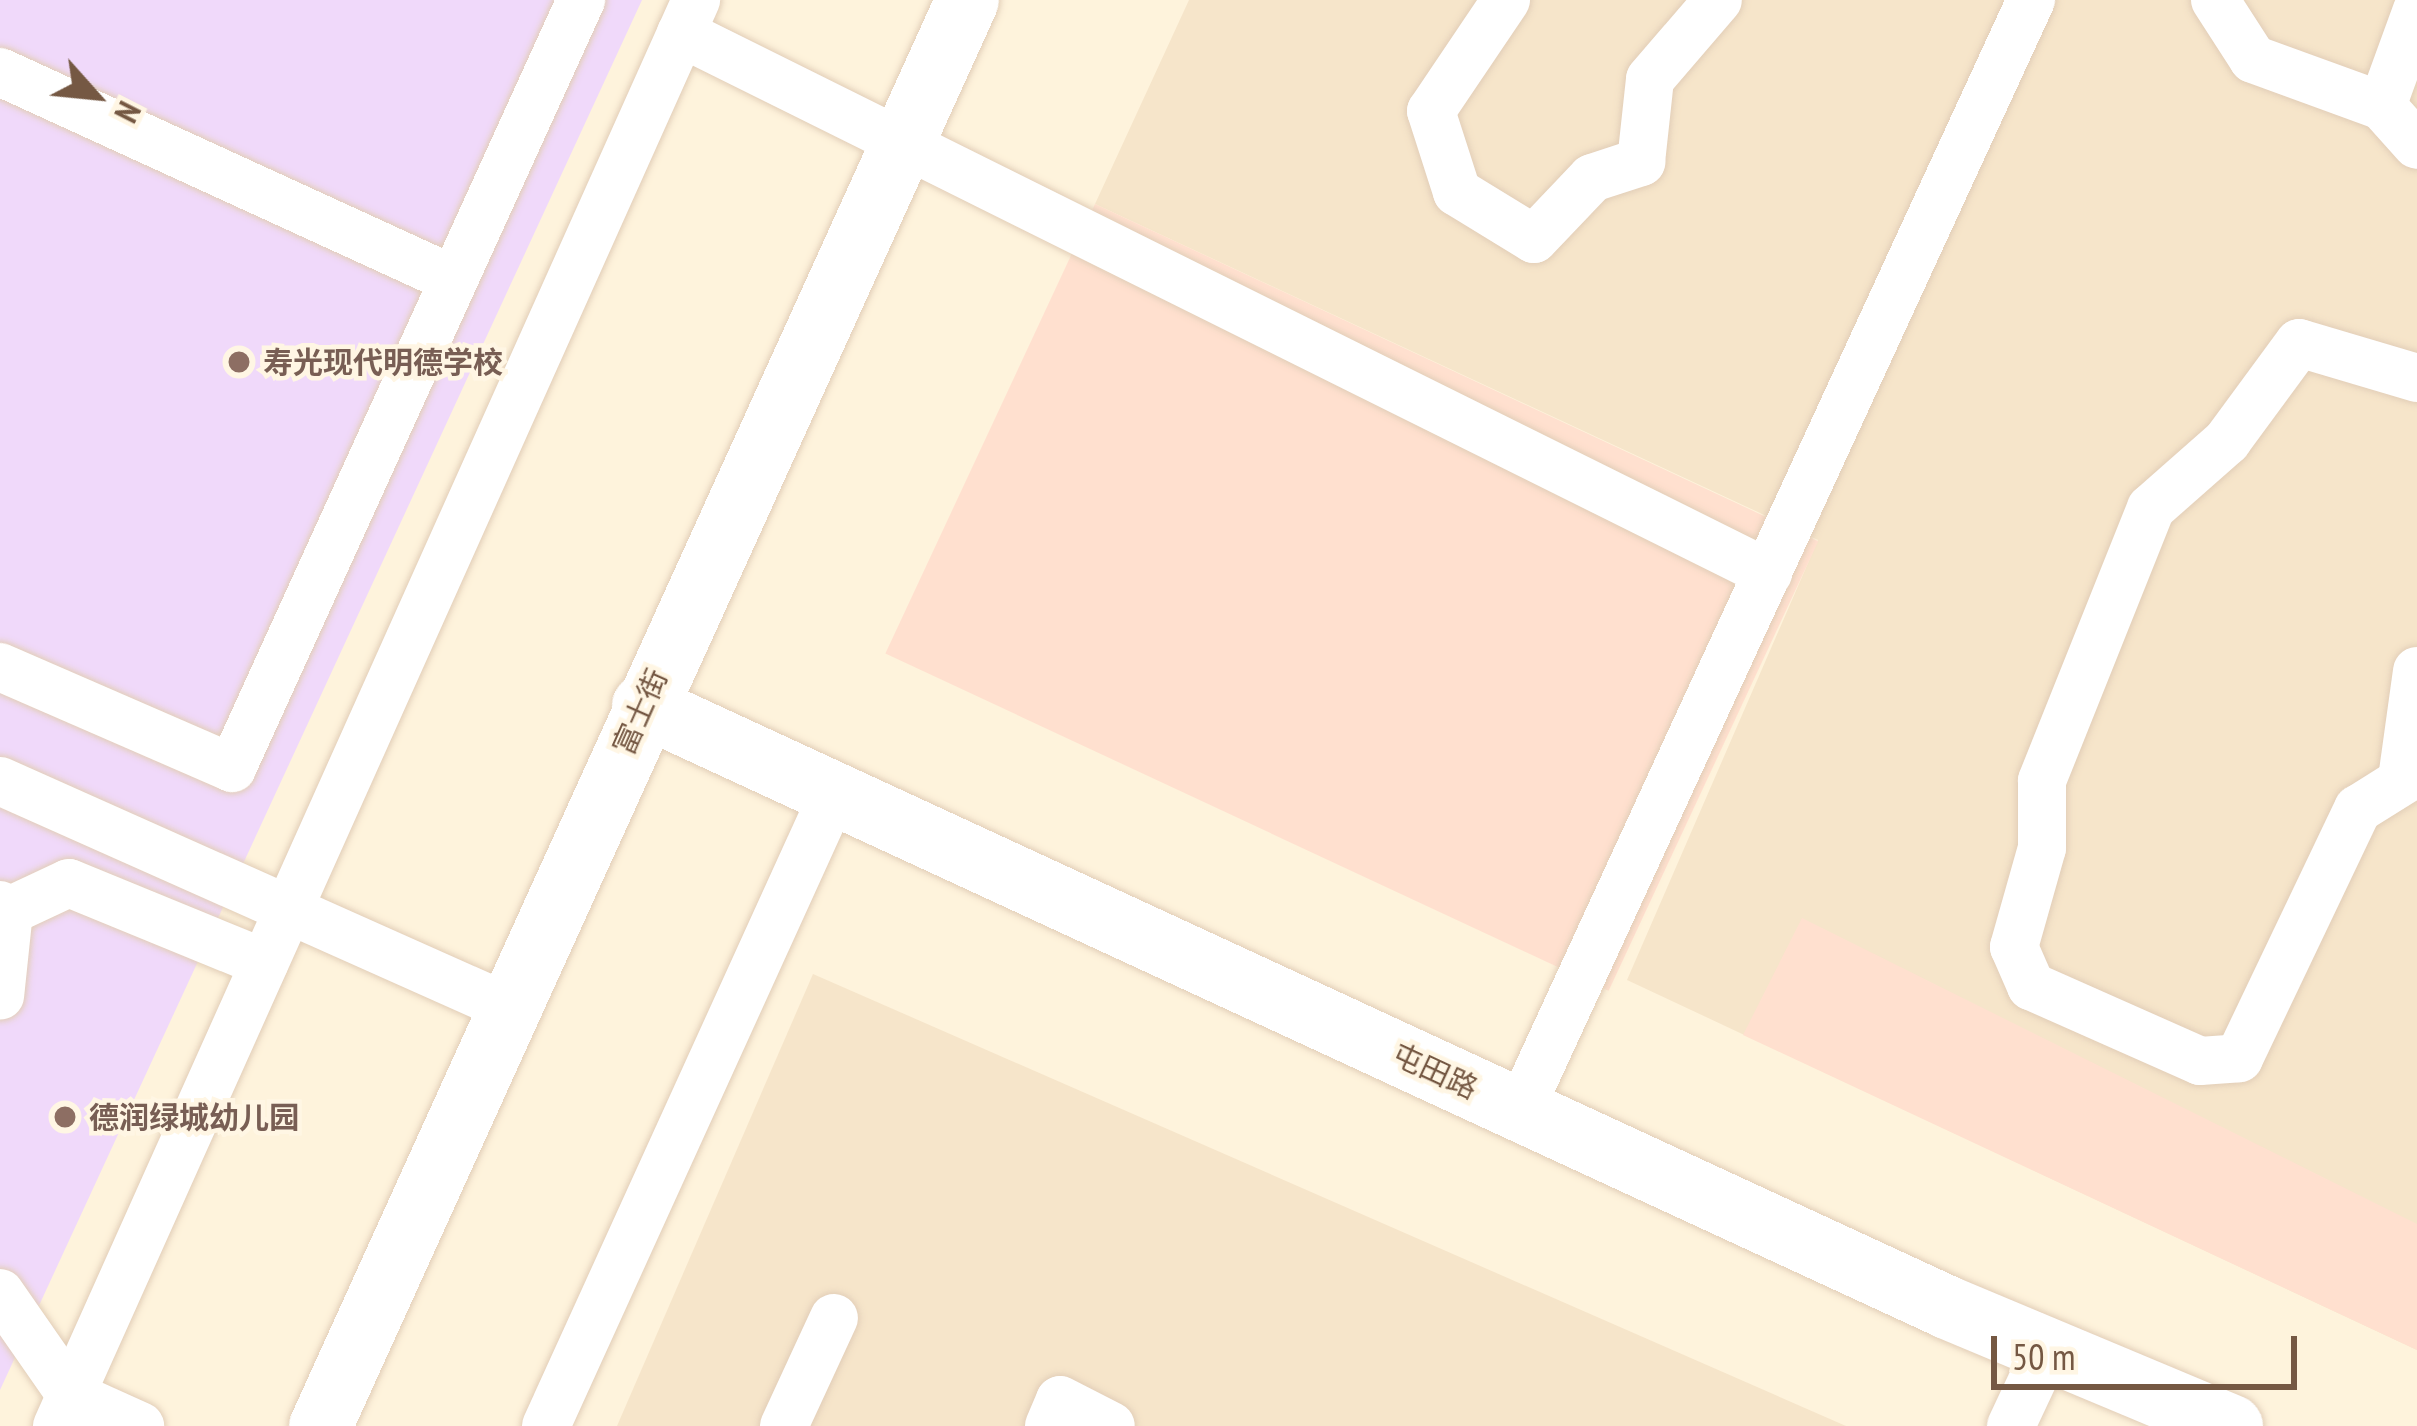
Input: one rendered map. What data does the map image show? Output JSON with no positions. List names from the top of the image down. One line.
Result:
{"streets":{"street":["富士街","屯田路"]},"crossings":[["富士街","屯田路"]],"places":["寿光现代明德学校","德润绿城幼儿园"],"scale_bar":"50 m","north":"bottom right"}
